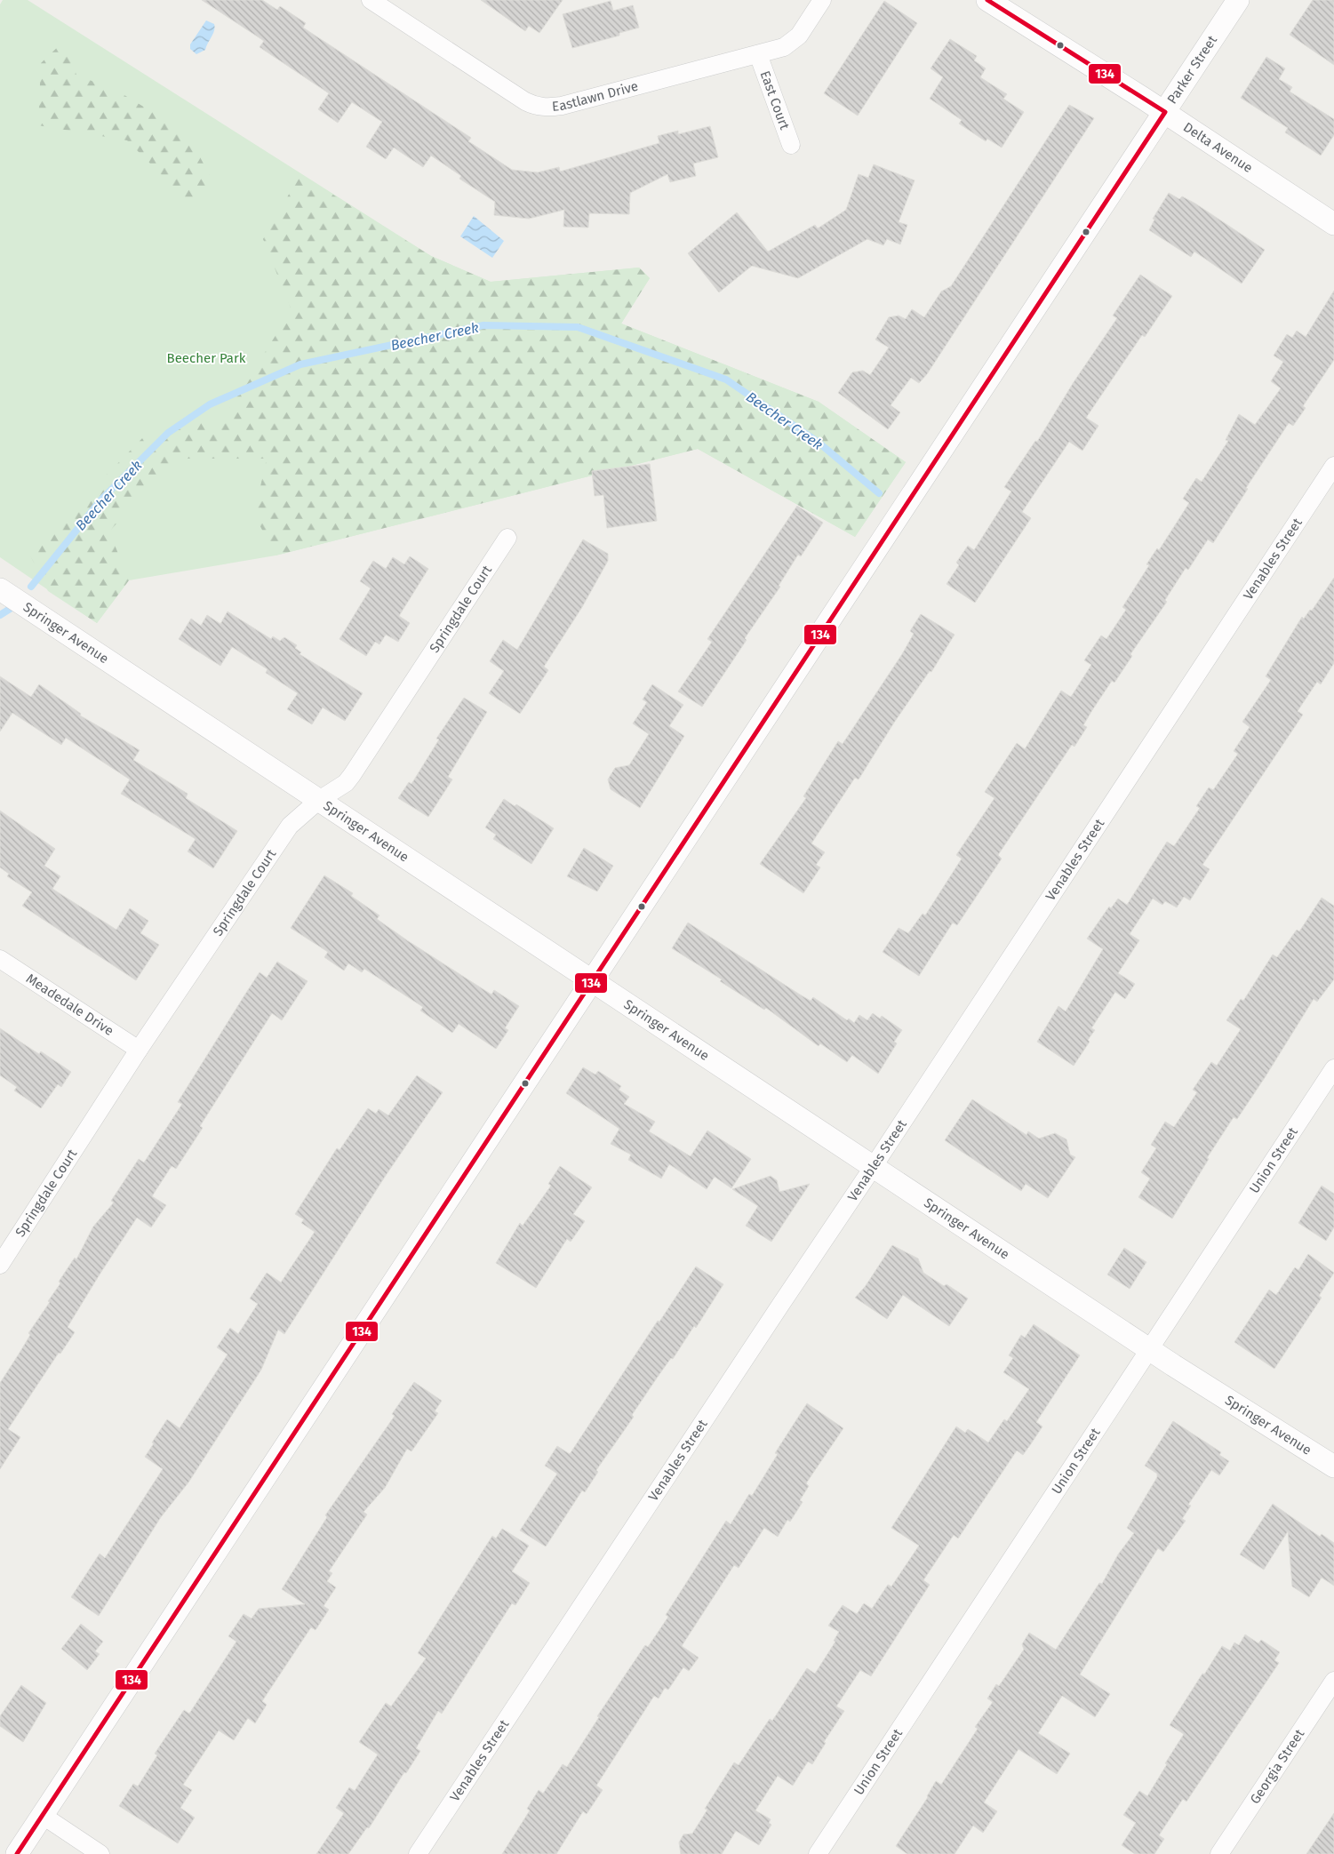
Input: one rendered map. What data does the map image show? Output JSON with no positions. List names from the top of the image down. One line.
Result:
{"streets":{"street":["Parker Street","Eastlawn Drive","East Court","Delta Avenue","Venables Street","Springdale Court","Springer Avenue","Meadedale Drive","Union Street","Georgia Street"]},"crossings":[["Parker Street","Delta Avenue"],["Parker Street","Springer Avenue"],["Eastlawn Drive","East Court"],["Venables Street","Springer Avenue"],["Springdale Court","Springer Avenue"],["Springdale Court","Meadedale Drive"],["Springer Avenue","Union Street"]],"water":["Beecher Creek"],"parks":["Beecher Park"],"lines":["transit line 134"]}
